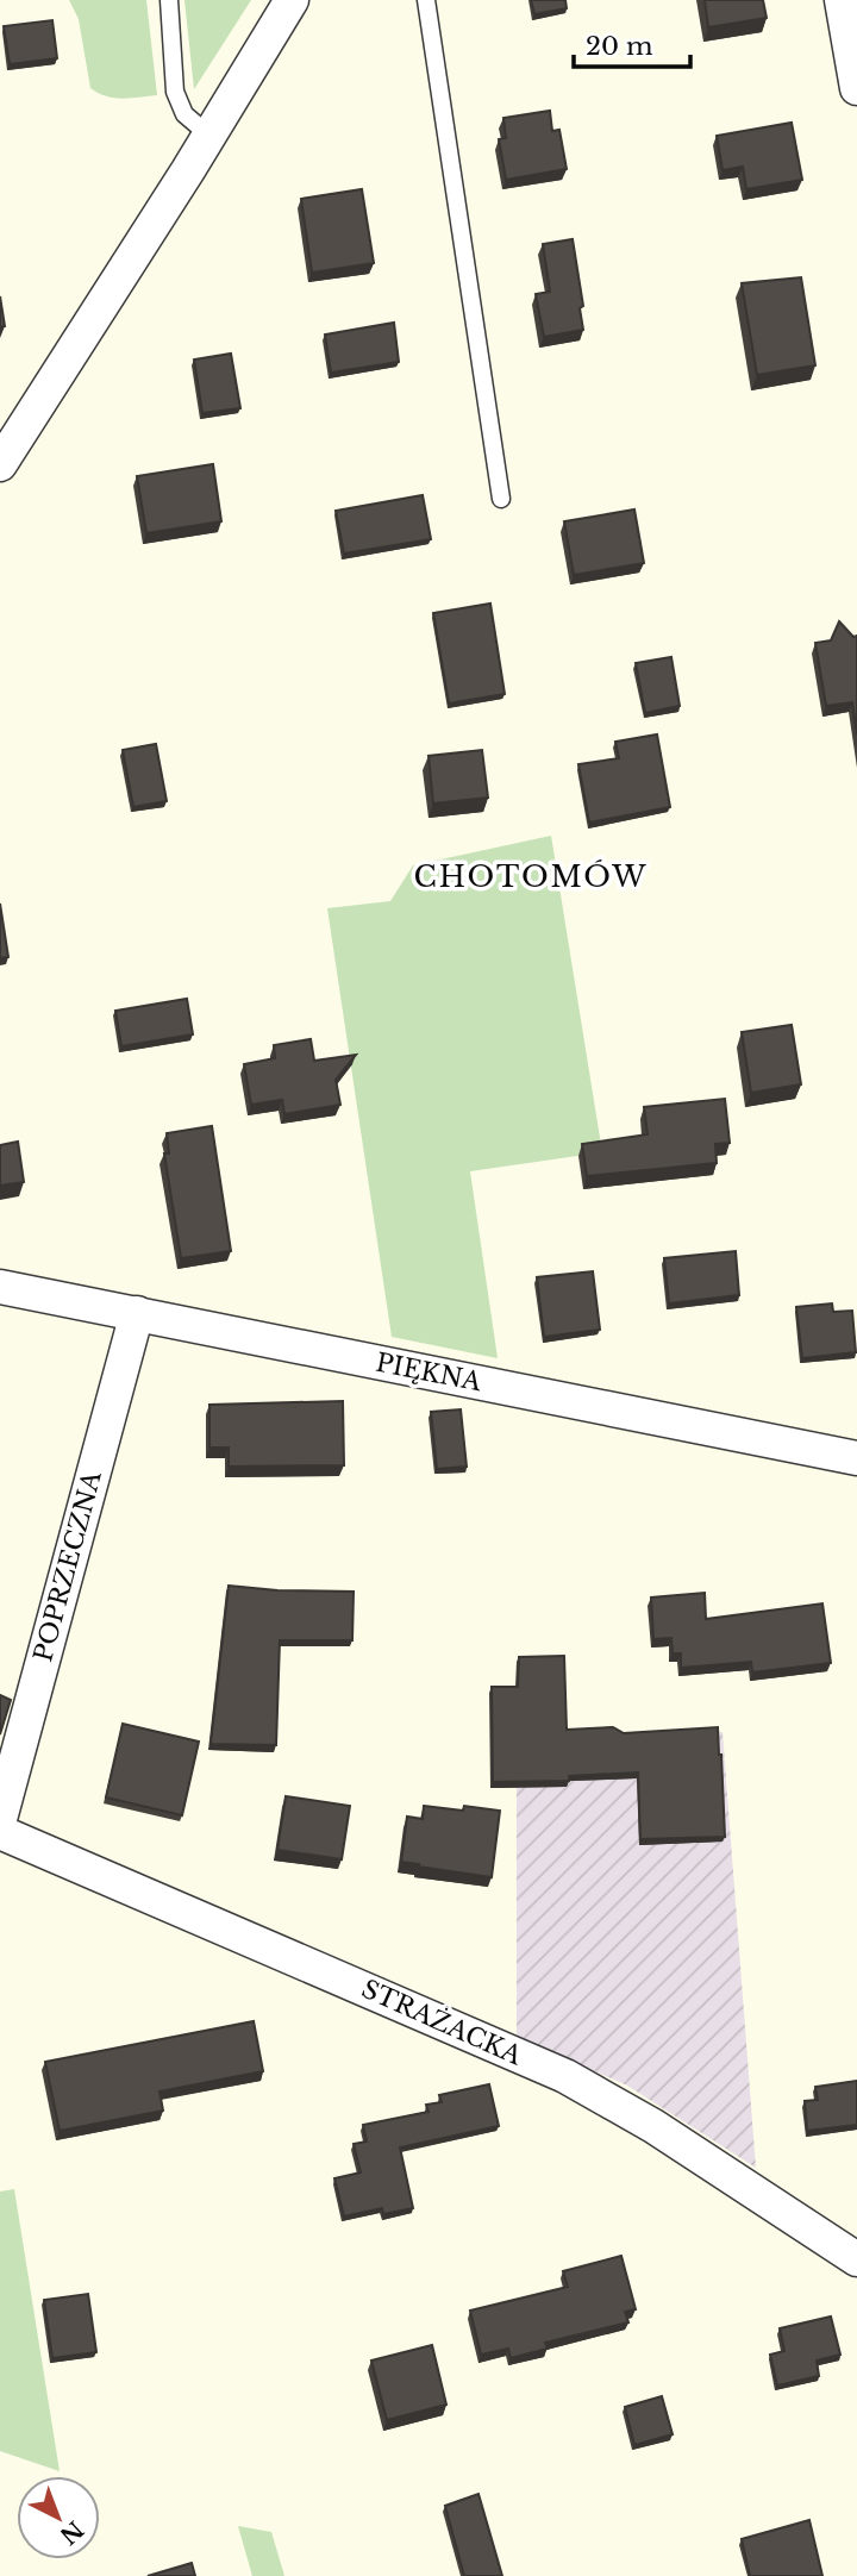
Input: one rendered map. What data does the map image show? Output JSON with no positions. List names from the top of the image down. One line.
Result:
{"streets":{"street":["PIĘKNA","POPRZECZNA","STRAŻACKA"]},"crossings":[["PIĘKNA","POPRZECZNA"]],"districts":["CHOTOMÓW"],"scale_bar":"20 m","north":"bottom right"}
